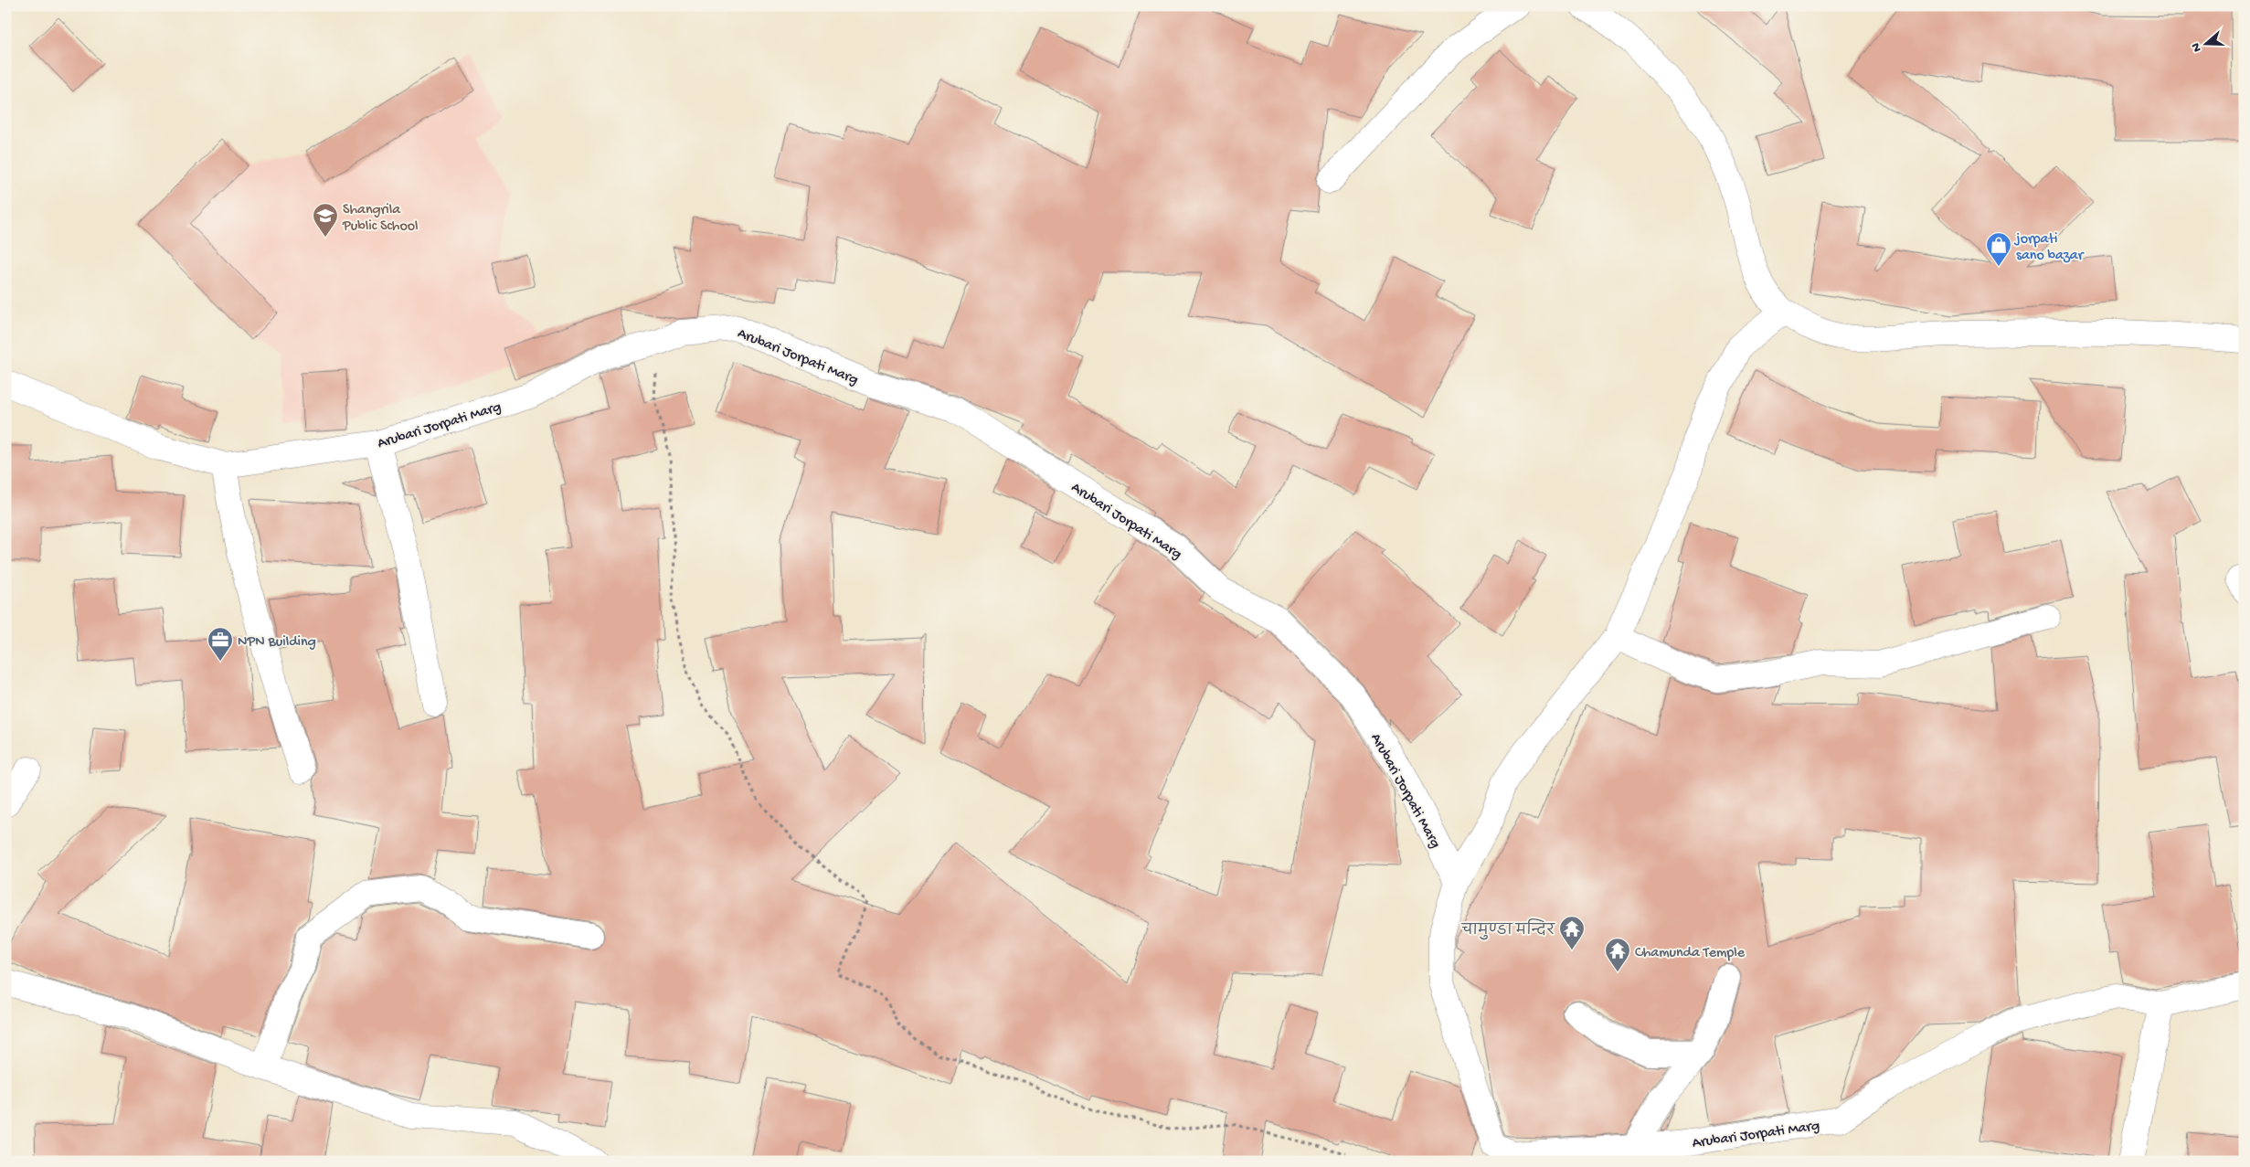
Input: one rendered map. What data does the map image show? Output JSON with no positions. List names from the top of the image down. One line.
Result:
{"streets":{"street":["Arubari Jorpati Marg"]},"places":{"school or university":["Shangrila Public School"],"shop":["jorpati sano bazar"],"office":["NPN Building"],"temple":["चामुण्डा मन्दिर","Chamunda Temple"]},"north":"left"}
